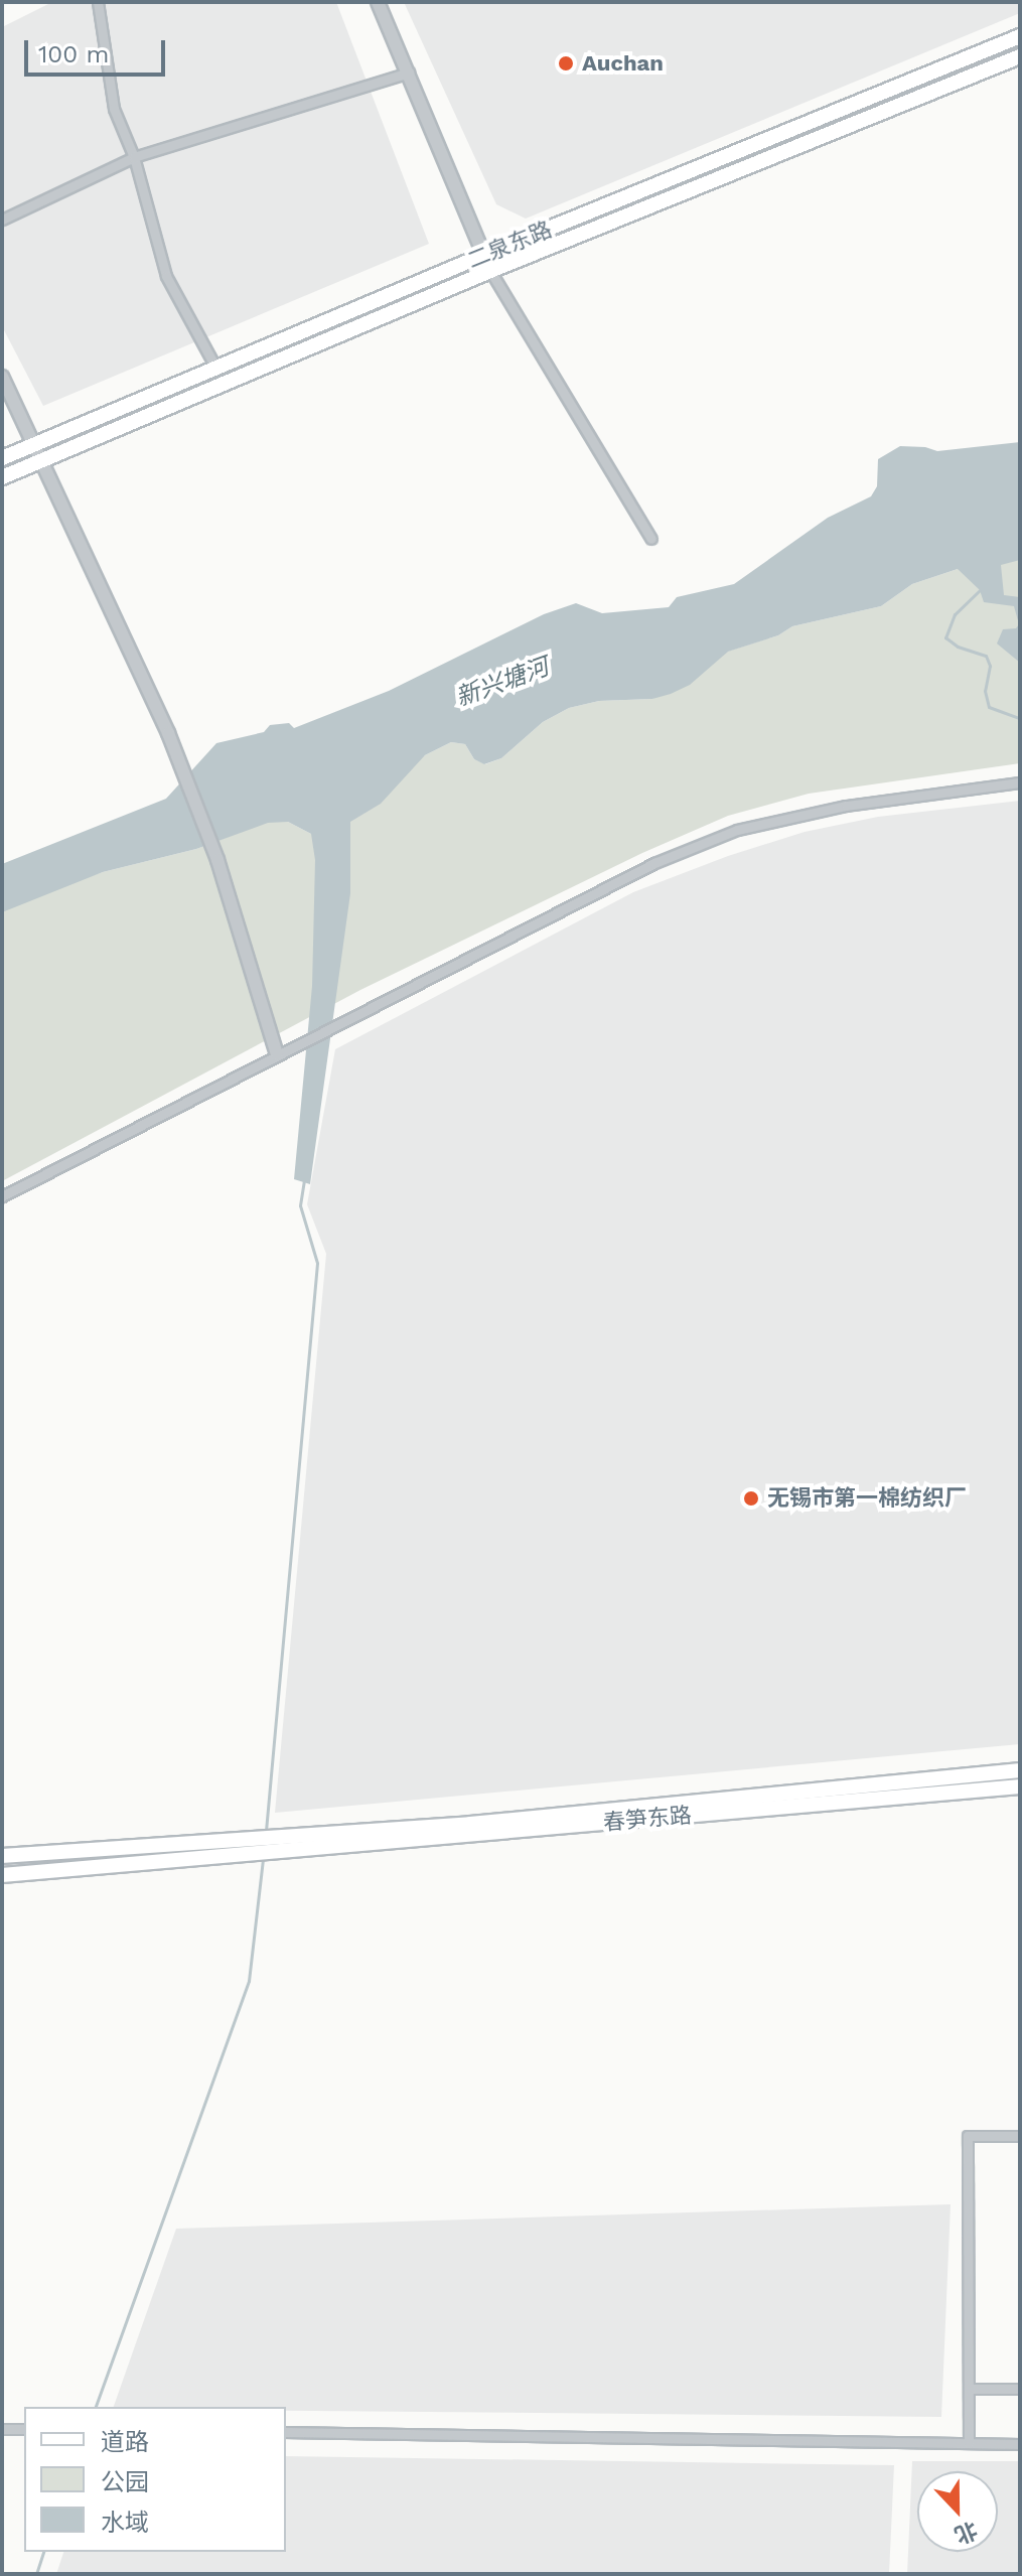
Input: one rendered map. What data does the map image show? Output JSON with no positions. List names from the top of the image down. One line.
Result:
{"streets":{"main road":["二泉东路","春笋东路"]},"water":["新兴塘河"],"places":["Auchan","无锡市第一棉纺织厂"],"legend":["道路","公园","水域"],"scale_bar":"100 m","north":"bottom"}
